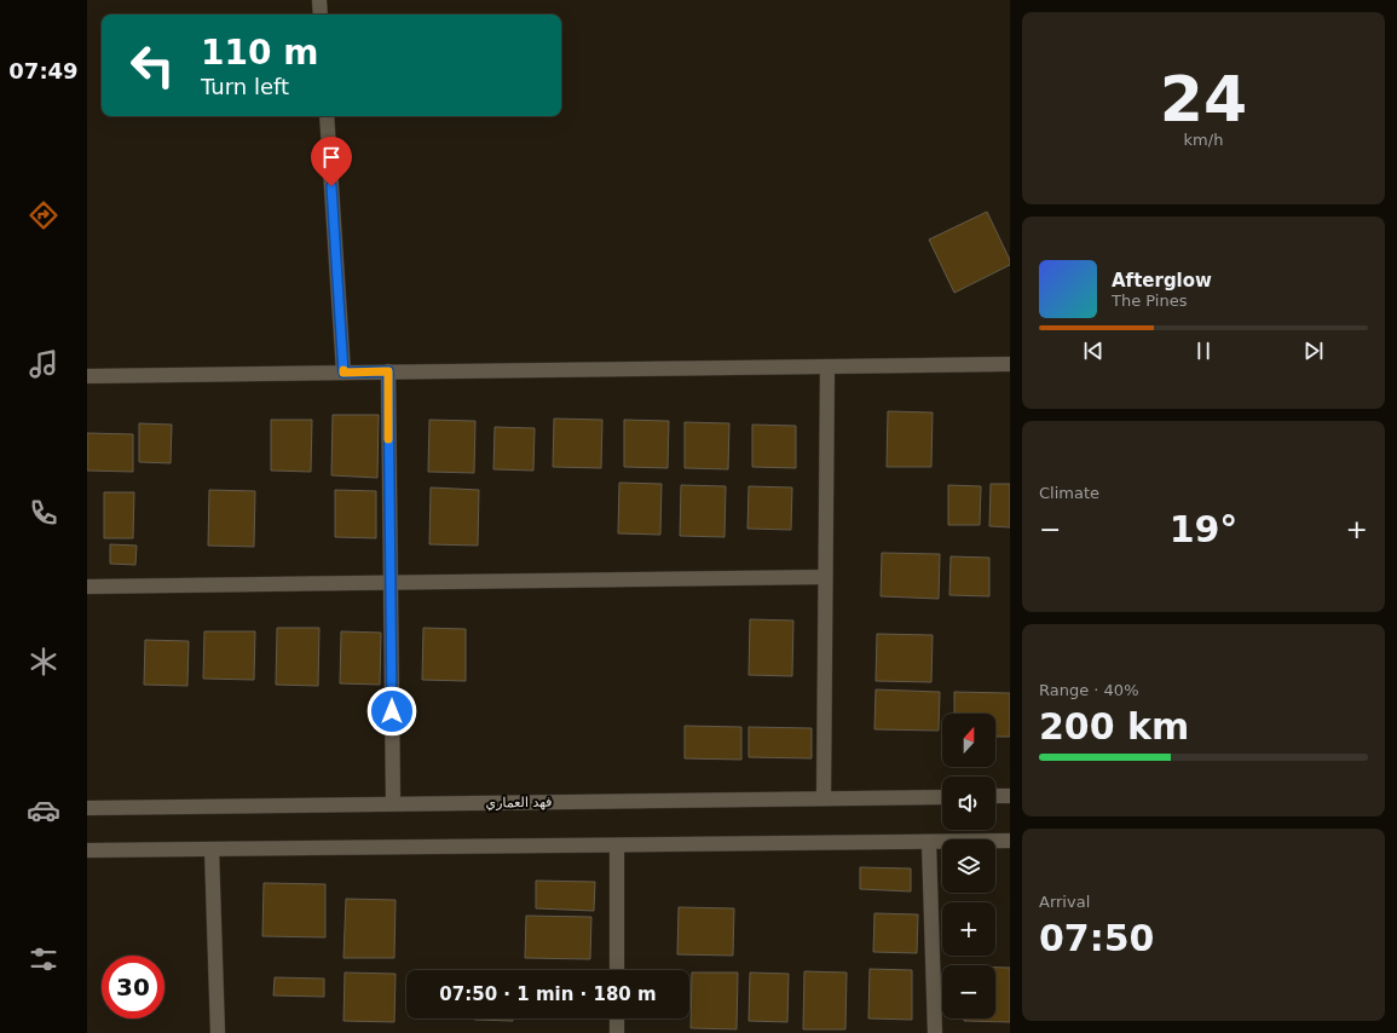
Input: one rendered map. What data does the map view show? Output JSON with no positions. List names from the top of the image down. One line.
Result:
{"streets":{"street":["فهد العماري"]},"north":"top","page":{"tabs":"07:49","tile":[["24","km/h"],"Climate",["Range · 40%","200 km"],["Arrival","07:50"]],"turn":["110 m","Turn left"],"song":["Afterglow","The Pines"],"heat":["−","19°","+"],"map_buttons":["+","−"],"limit":"30","trip":"07:50 · 1 min · 180 m"}}
